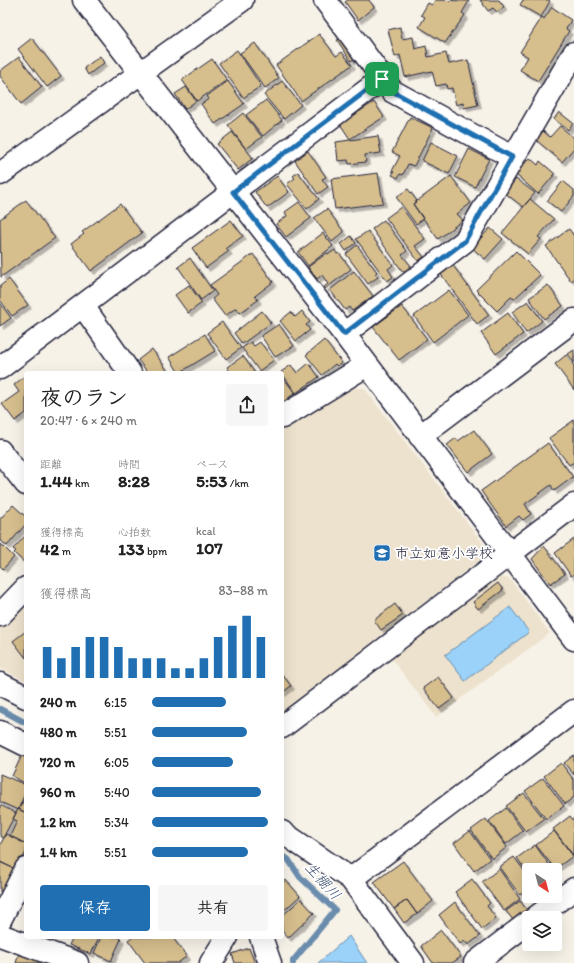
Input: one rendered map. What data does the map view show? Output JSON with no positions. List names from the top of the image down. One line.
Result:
{"water":["生棚川"],"places":{"school or university":["市立如意小学校"]},"north":"bottom right","page":{"heading":["夜のラン","20:47 · 6 × 240 m"],"stats":[["距離","1.44 km"],["時間","8:28"],["ペース","5:53 /km"],["獲得標高","42 m"],["心拍数","133 bpm"],["kcal","107"]],"chart":["獲得標高","83–88 m"],"list":[{"name":"240 m","note":"6:15"},{"name":"480 m","note":"5:51"},{"name":"720 m","note":"6:05"},{"name":"960 m","note":"5:40"},{"name":"1.2 km","note":"5:34"},{"name":"1.4 km","note":"5:51"}],"buttons":["保存","共有"]}}
